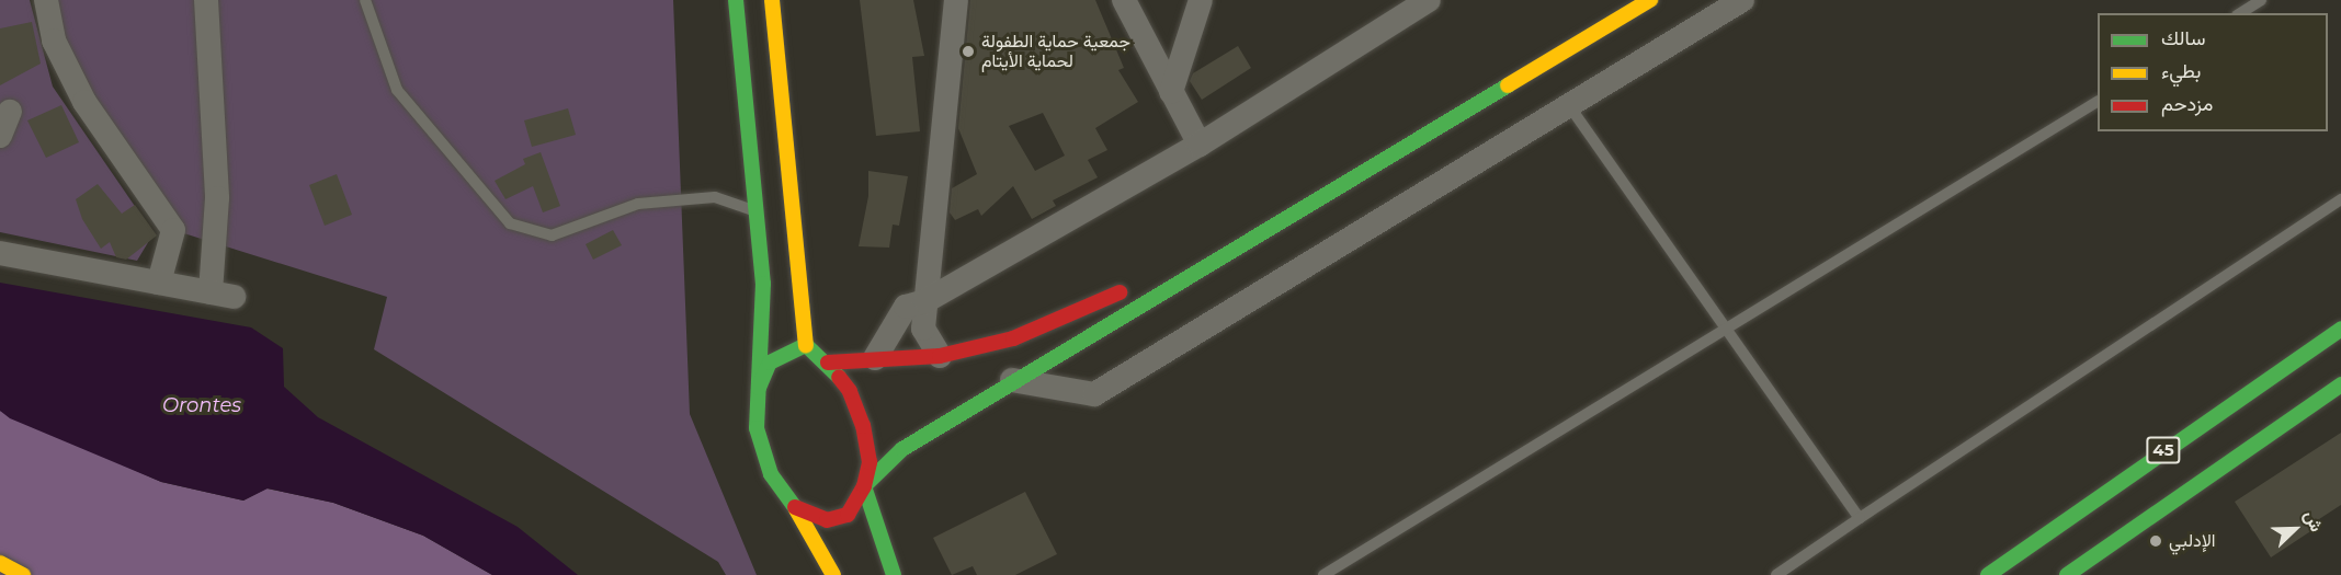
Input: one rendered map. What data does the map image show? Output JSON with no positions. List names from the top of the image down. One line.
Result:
{"streets":{"main road":["45"]},"water":["Orontes"],"places":["جمعية حماية الطفولة لحماية الأيتام","الإدلبي"],"legend":["سالك","بطيء","مزدحم"],"north":"top right"}
